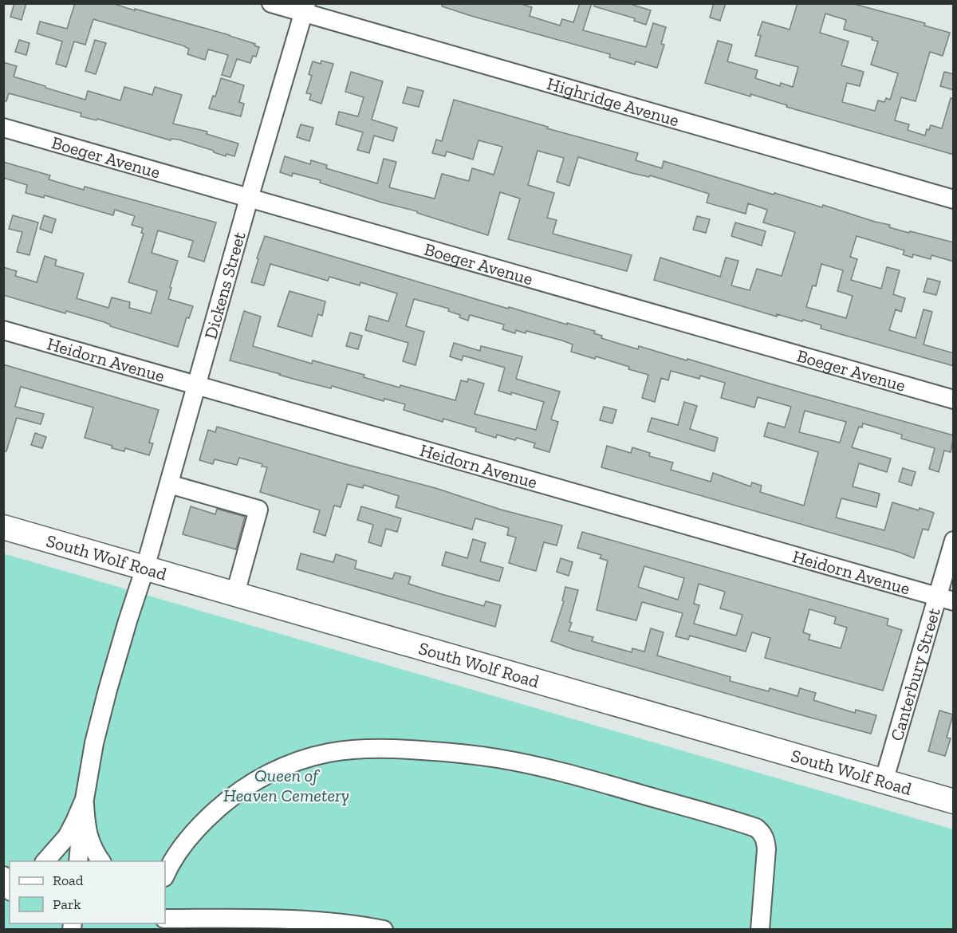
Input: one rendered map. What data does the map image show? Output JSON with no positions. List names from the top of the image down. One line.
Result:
{"streets":{"main road":["South Wolf Road"],"street":["Highridge Avenue","Boeger Avenue","Dickens Street","Heidorn Avenue","Canterbury Street"]},"crossings":[["Highridge Avenue","Dickens Street"],["Boeger Avenue","Dickens Street"],["Dickens Street","Heidorn Avenue"],["Dickens Street","South Wolf Road"],["Heidorn Avenue","Canterbury Street"],["South Wolf Road","Canterbury Street"]],"parks":["Queen of Heaven Cemetery"],"legend":["Road","Park"]}
